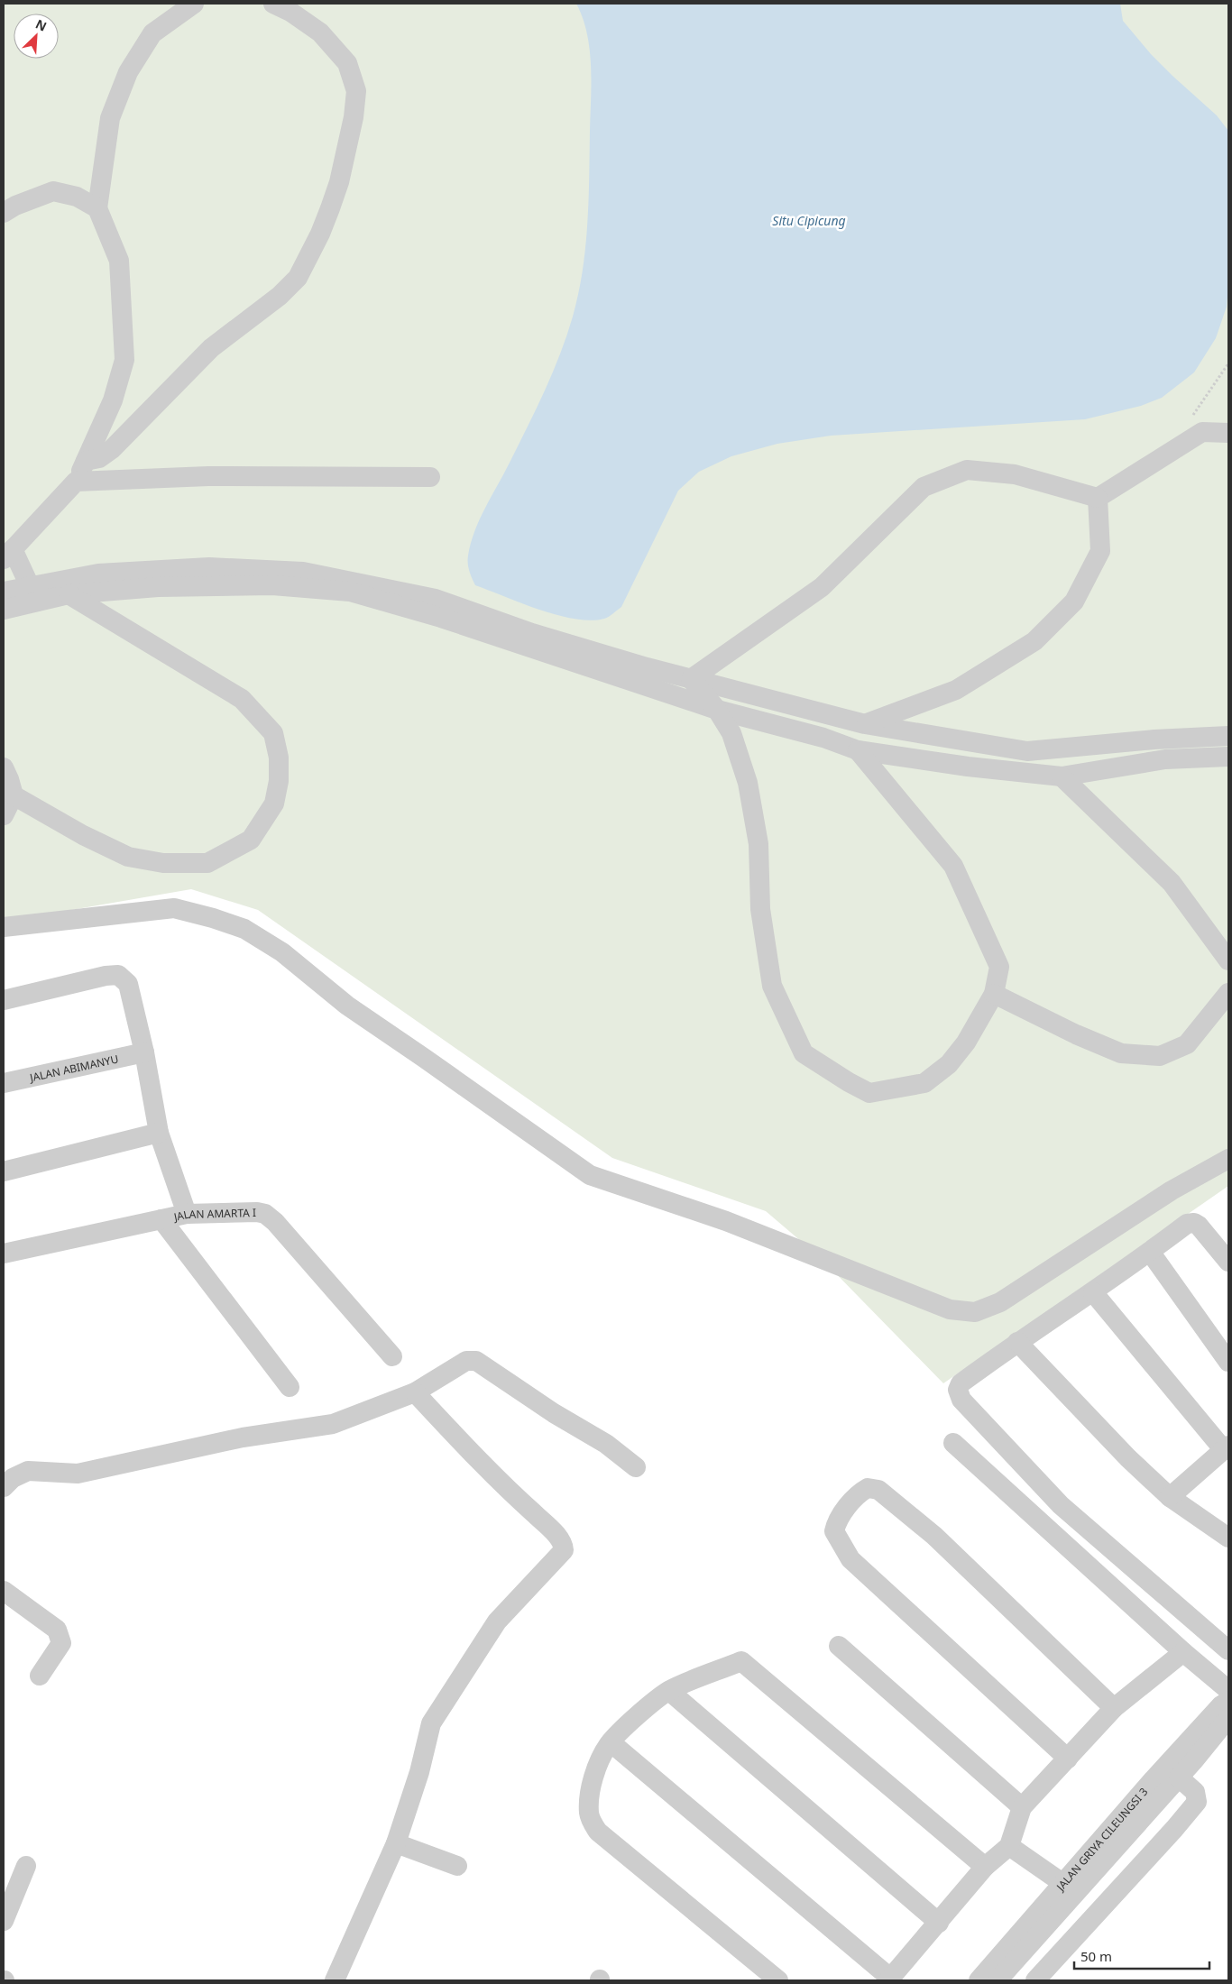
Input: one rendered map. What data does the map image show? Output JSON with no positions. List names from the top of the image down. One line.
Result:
{"streets":{"street":["JALAN ABIMANYU","JALAN AMARTA I","JALAN GRIYA CILEUNGSI 3"]},"water":["Situ Cipicung"],"scale_bar":"50 m","north":"top right"}
